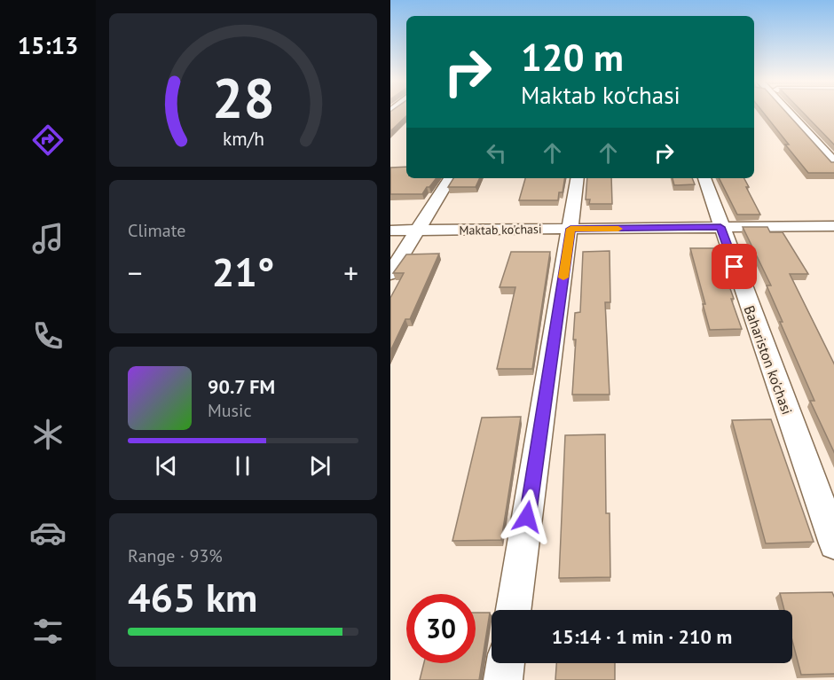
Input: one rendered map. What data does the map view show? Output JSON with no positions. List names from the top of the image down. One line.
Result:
{"streets":{"street":["Maktab ko'chasi","Bahariston ko'chasi"]},"crossings":[["Maktab ko'chasi","Bahariston ko'chasi"]],"page":{"tabs":"15:13","turn":["120 m","Maktab ko'chasi"],"tile":["Climate",["Range · 93%","465 km"]],"heat":["−","21°","+"],"song":["90.7 FM","Music"],"limit":"30","trip":"15:14 · 1 min · 210 m","gauge":["28","km/h"]}}
